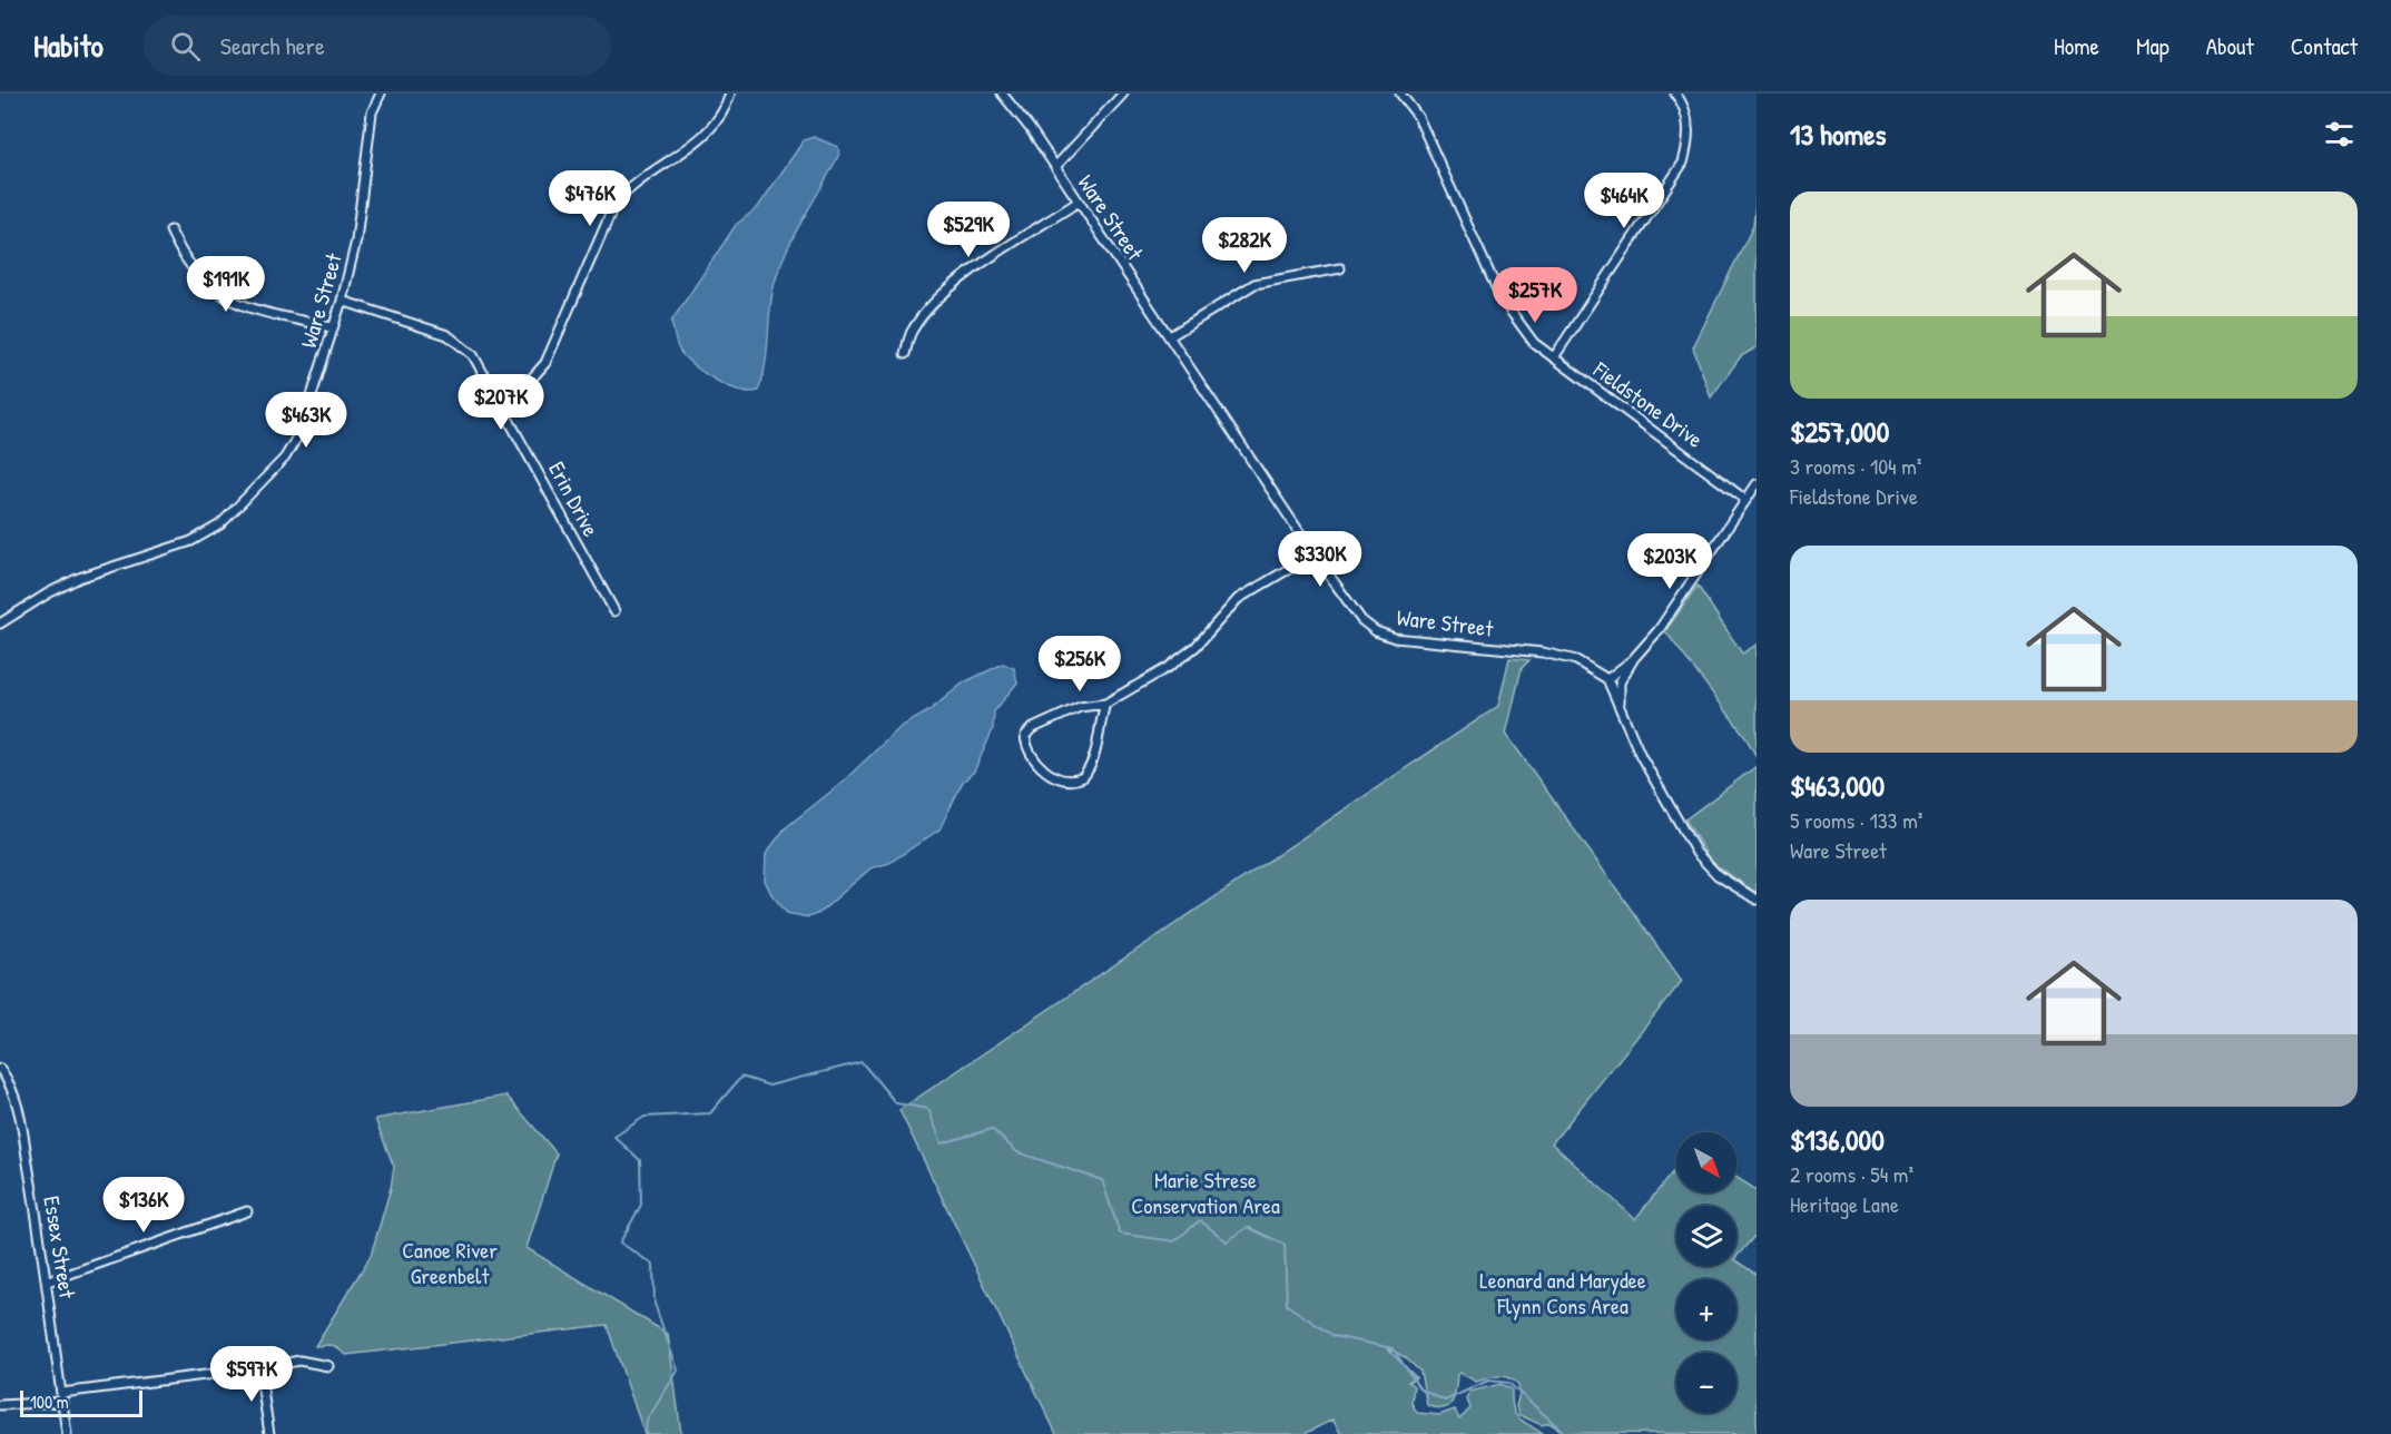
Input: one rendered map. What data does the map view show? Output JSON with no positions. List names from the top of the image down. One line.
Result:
{"streets":{"street":["Ware Street","Fieldstone Drive","Erin Drive","Essex Street"]},"crossings":[["Ware Street","Erin Drive"]],"parks":["Marie Strese Conservation Area","Canoe River Greenbelt","Leonard and Marydee Flynn Cons Area"],"scale_bar":"100 m","north":"bottom right","page":{"header":"Habito","search":"Search here","nav":["Home","Map","About","Contact"],"heading":"13 homes","price":["$476K","$464K","$529K","$282K","$191K","$257K","$207K","$463K","$330K","$203K","$256K","$136K","$597K"],"list":[{"name":"$257,000","note":"3 rooms · 104 m² · Fieldstone Drive"},{"name":"$463,000","note":"5 rooms · 133 m² · Ware Street"},{"name":"$136,000","note":"2 rooms · 54 m² · Heritage Lane"}],"map_buttons":["+","−"],"scale":"100 m"}}
